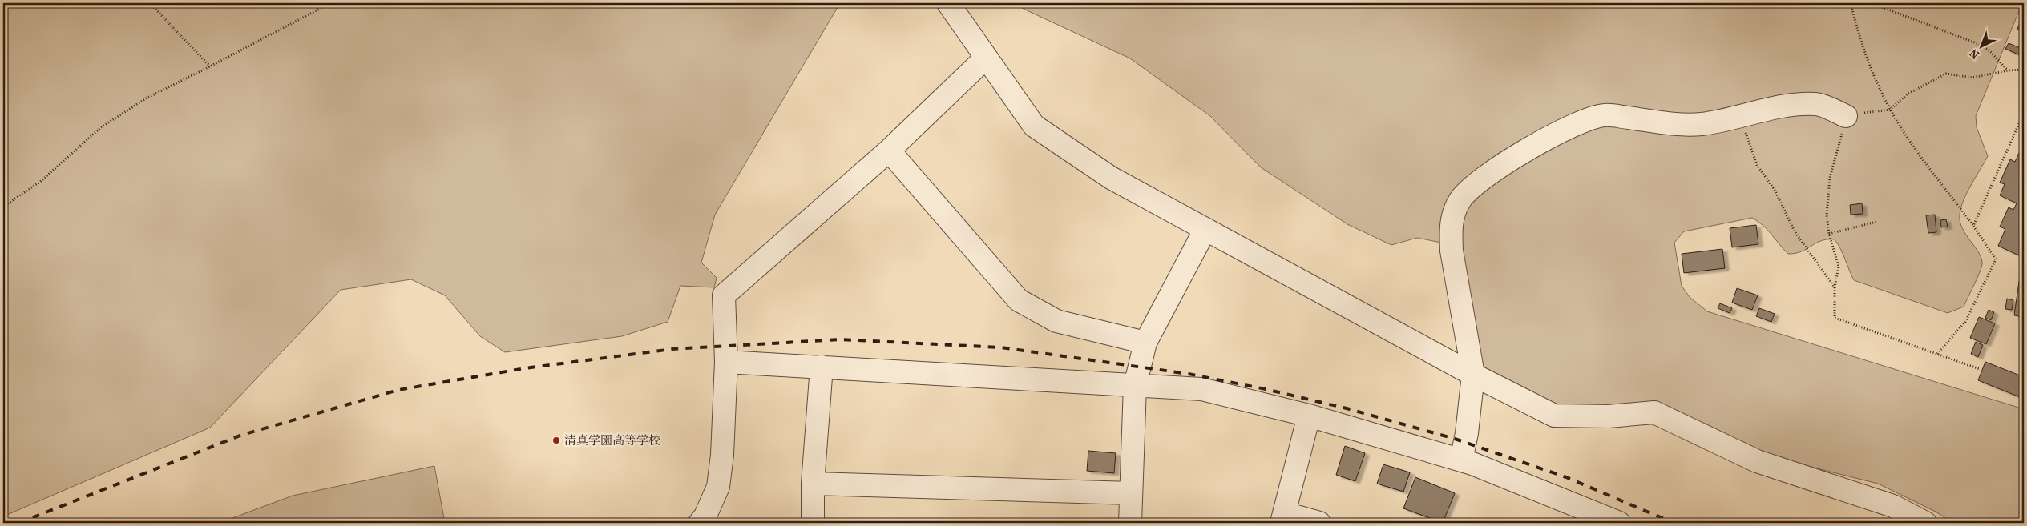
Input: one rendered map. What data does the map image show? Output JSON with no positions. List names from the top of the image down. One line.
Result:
{"places":["清真学園高等学校"],"north":"bottom left"}
